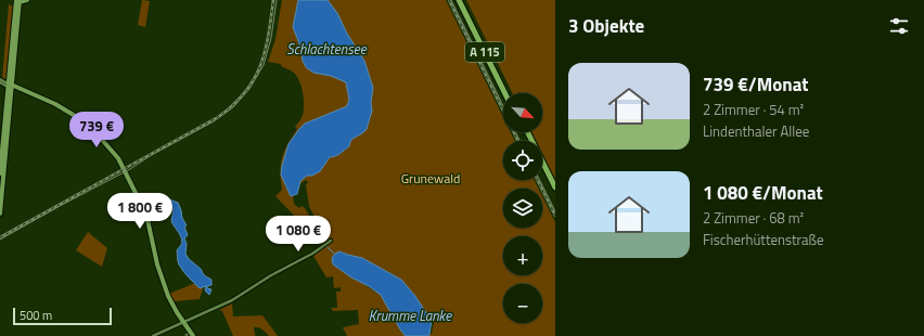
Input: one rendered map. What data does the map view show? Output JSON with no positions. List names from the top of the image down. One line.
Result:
{"streets":{"highway":["A 115"]},"water":["Schlachtensee","Krumme Lanke"],"parks":["Grunewald"],"scale_bar":"500 m","north":"bottom right","page":{"heading":"3 Objekte","list":[{"name":"739 €/Monat","note":"2 Zimmer · 54 m² · Lindenthaler Allee"},{"name":"1 080 €/Monat","note":"2 Zimmer · 68 m² · Fischerhüttenstraße"}],"map_buttons":["+","−"],"price":["739 €","1 800 €","1 080 €"],"scale":"500 m"}}
